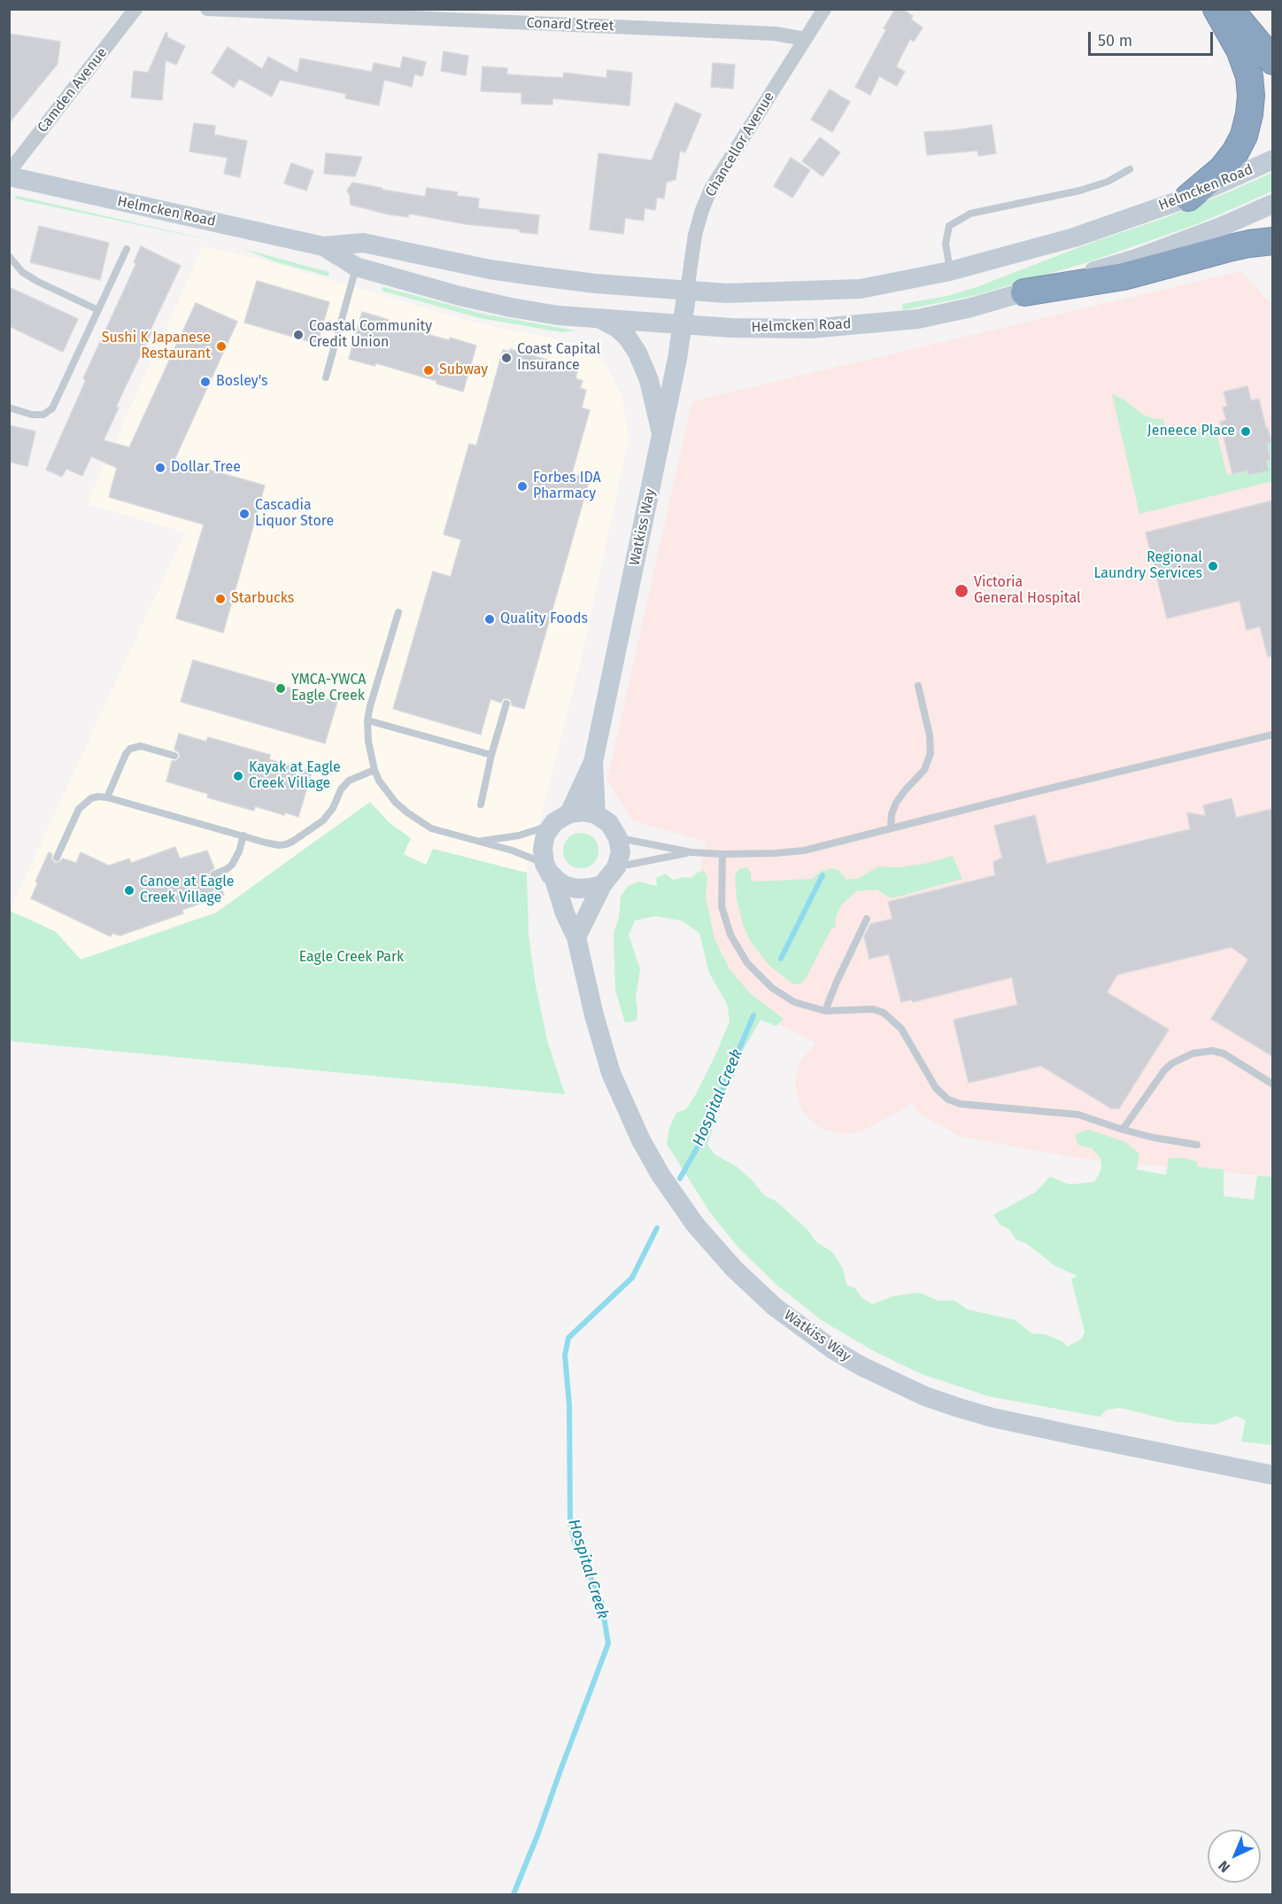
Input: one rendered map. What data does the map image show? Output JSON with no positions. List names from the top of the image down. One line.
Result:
{"streets":{"main road":["Helmcken Road","Watkiss Way"],"street":["Conard Street","Camden Avenue","Chancellor Avenue"]},"crossings":[["Conard Street","Chancellor Avenue"],["Chancellor Avenue","Helmcken Road"],["Chancellor Avenue","Watkiss Way"],["Helmcken Road","Watkiss Way"]],"water":["Hospital Creek"],"parks":["Eagle Creek Park"],"places":["Coastal Community Credit Union","Sushi K Japanese Restaurant","Coast Capital Insurance","Subway","Bosley's","Jeneece Place","Dollar Tree","Forbes IDA Pharmacy","Cascadia Liquor Store","Regional Laundry Services","Victoria General Hospital","Starbucks","Quality Foods","YMCA-YWCA Eagle Creek","Kayak at Eagle Creek Village","Canoe at Eagle Creek Village"],"scale_bar":"50 m","north":"bottom left"}
